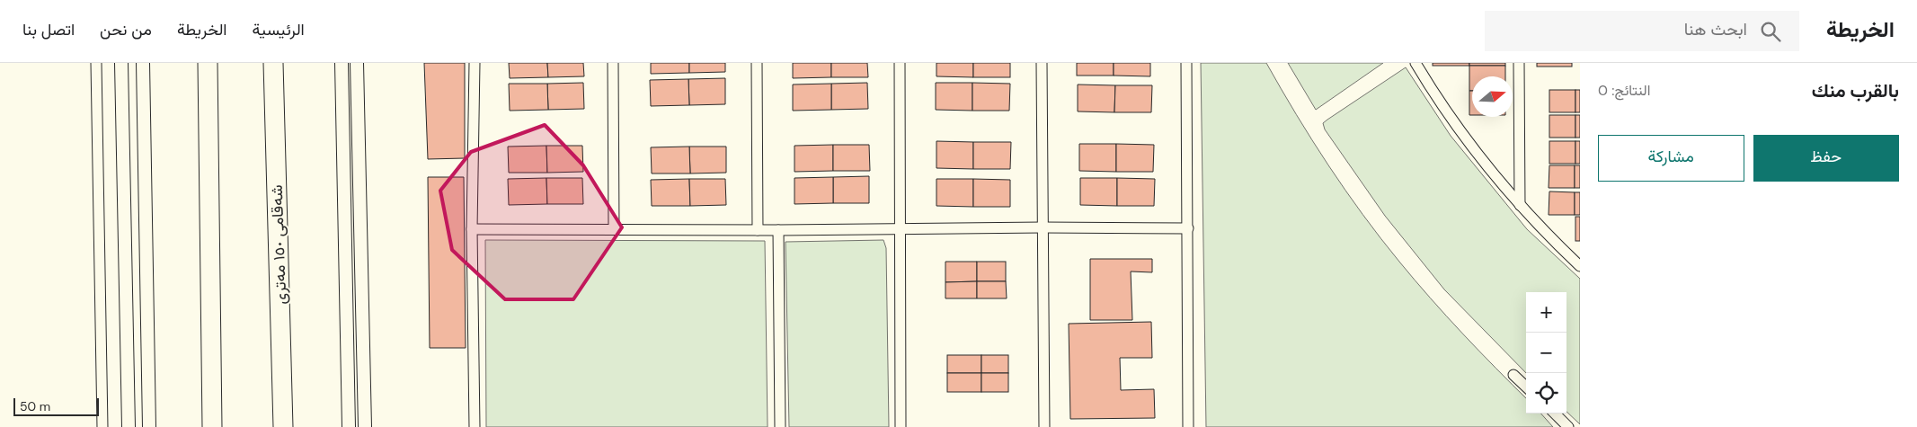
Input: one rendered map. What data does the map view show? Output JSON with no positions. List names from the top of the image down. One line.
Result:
{"streets":{"highway":["شەقامی ١٥٠ مەتری"]},"scale_bar":"50 m","north":"right","page":{"header":"الخريطة","search":"ابحث هنا","nav":["الرئيسية","الخريطة","من نحن","اتصل بنا"],"heading":["بالقرب منك","النتائج: 0"],"buttons":["حفظ","مشاركة"],"map_buttons":["+","−"],"scale":"50 m"}}
